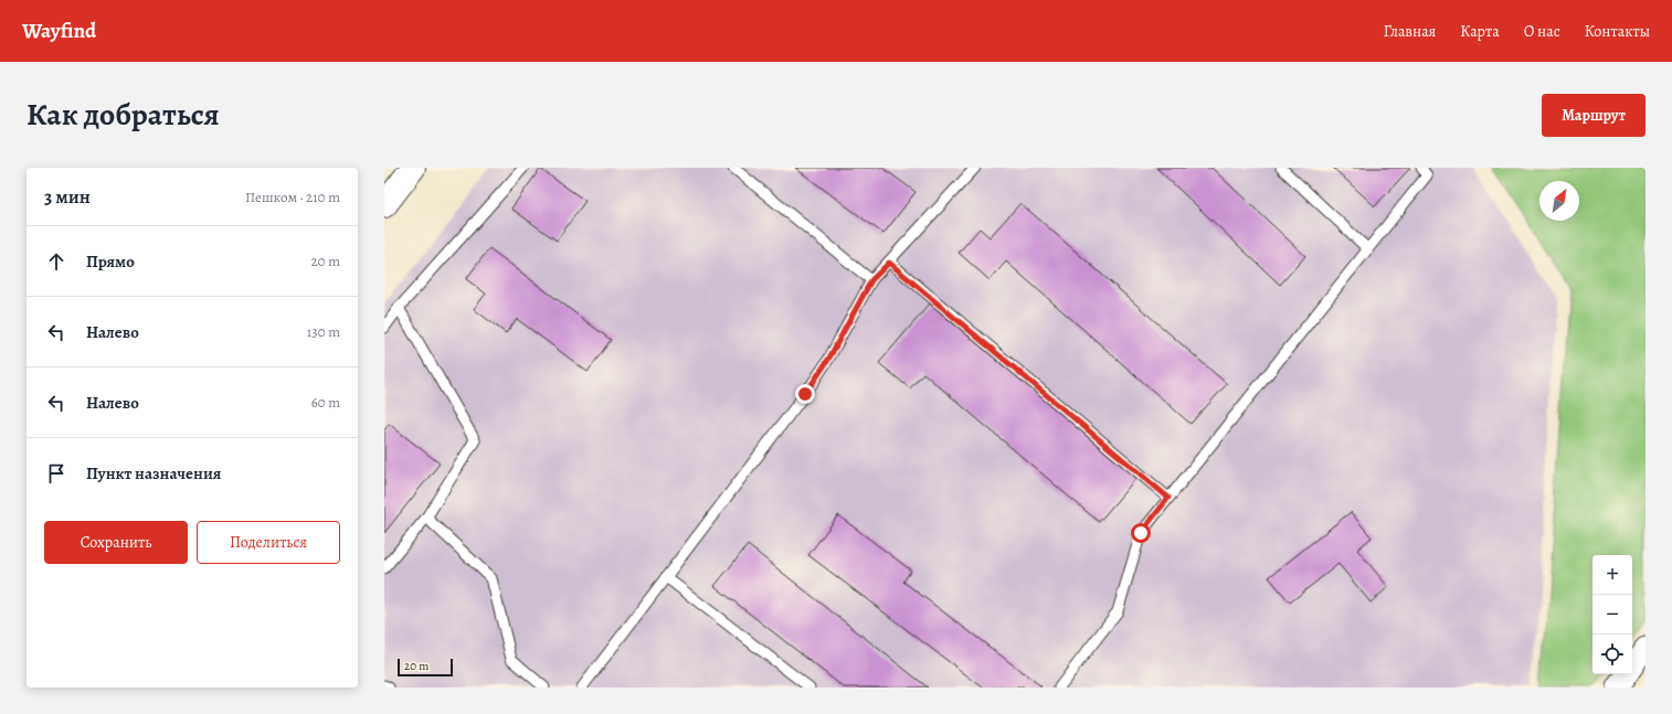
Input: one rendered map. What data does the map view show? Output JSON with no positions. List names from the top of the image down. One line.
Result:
{"scale_bar":"20 m","north":"top right","page":{"header":"Wayfind","nav":["Главная","Карта","О нас","Контакты"],"title":"Как добраться","buttons":["Маршрут",["Сохранить","Поделиться"]],"heading":["3 мин","Пешком · 210 m"],"list":[["Прямо","20 m"],["Налево","130 m"],["Налево","60 m"],"Пункт назначения"],"map_buttons":["+","−"],"scale":"20 m"}}
